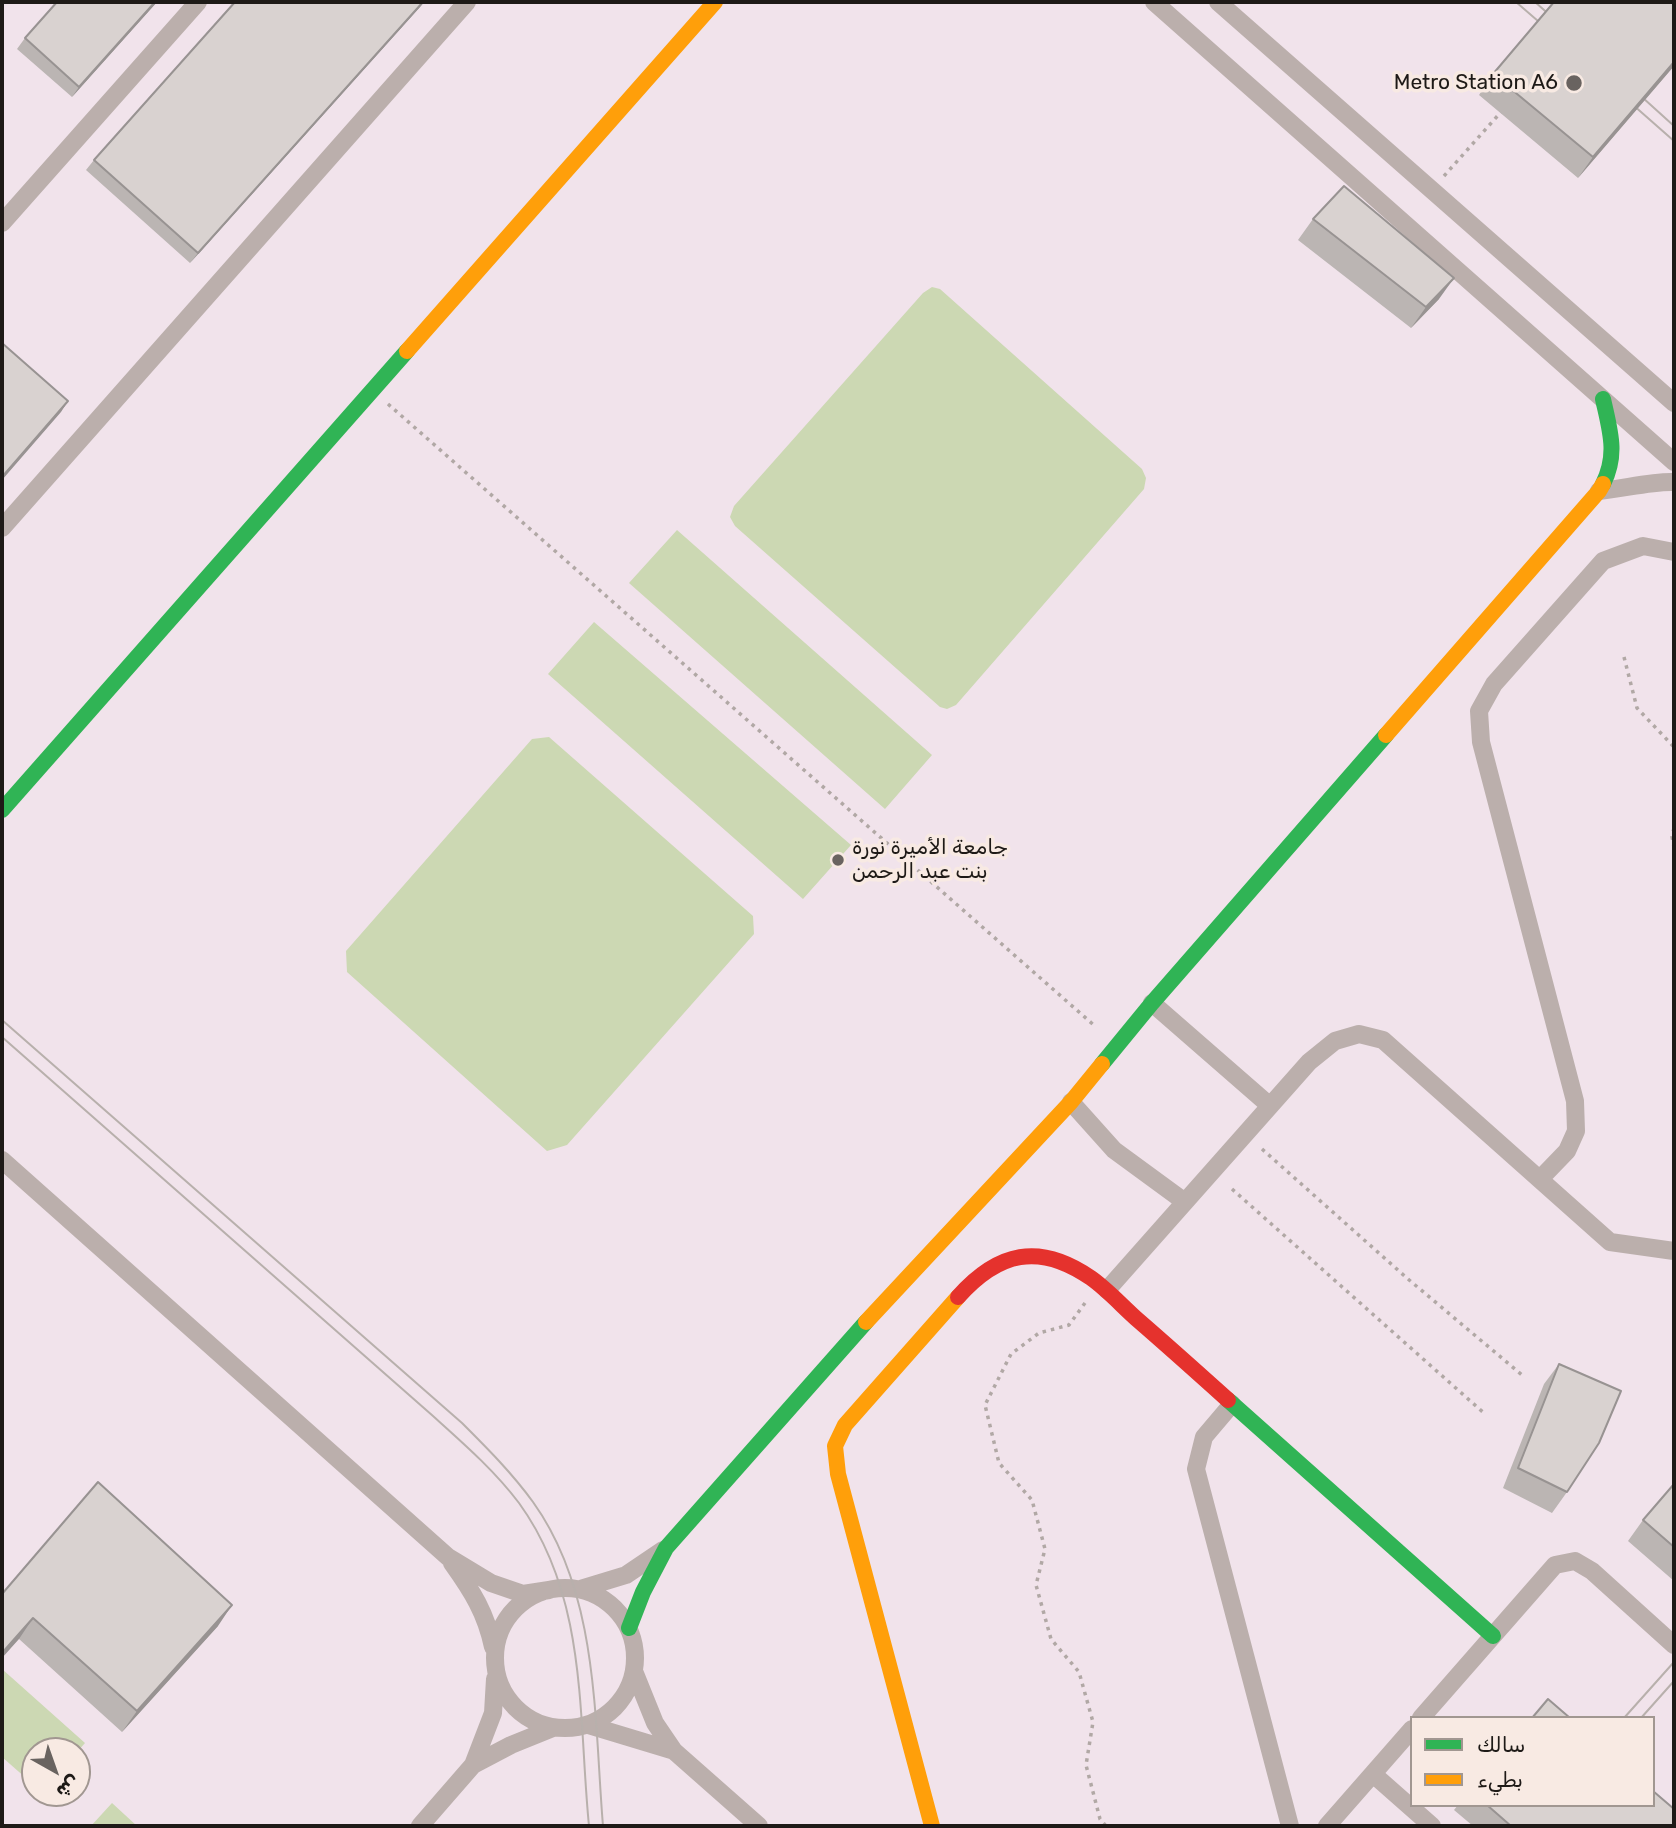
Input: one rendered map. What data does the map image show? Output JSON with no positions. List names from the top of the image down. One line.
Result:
{"places":["Metro Station A6","جامعة الأميرة نورة بنت عبد الرحمن"],"legend":["سالك","بطيء"],"north":"bottom right"}
